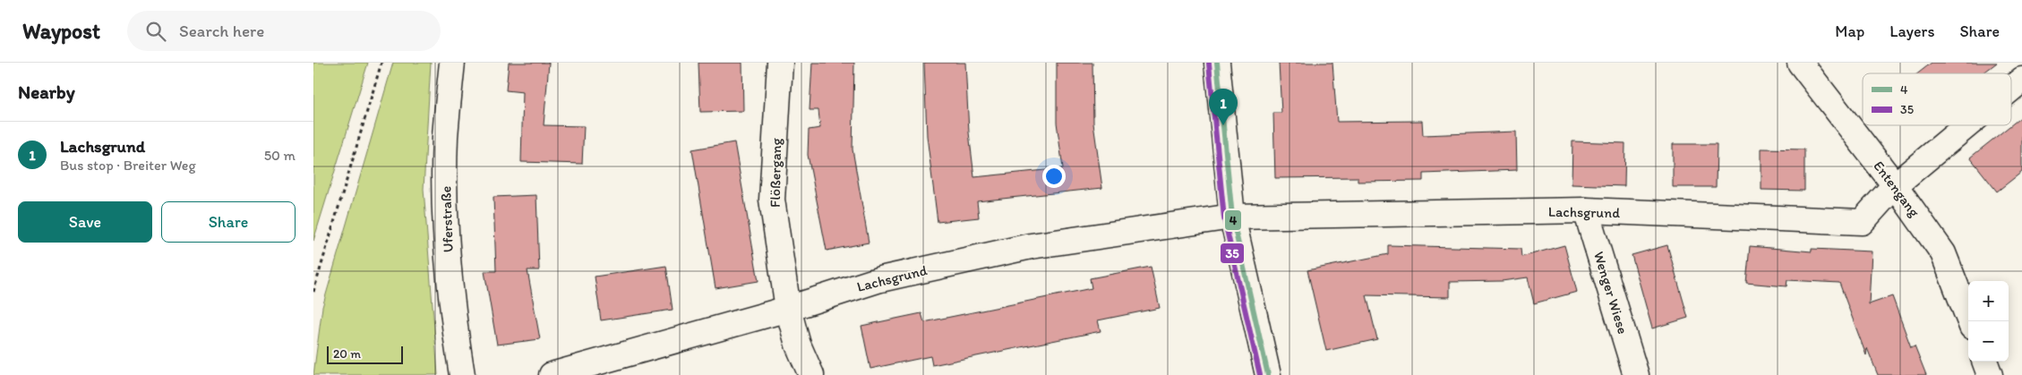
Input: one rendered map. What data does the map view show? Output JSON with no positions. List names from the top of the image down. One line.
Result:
{"streets":{"street":["Flößergang","Entengang","Lachsgrund","Uferstraße","Wenger Wiese"]},"crossings":[["Flößergang","Lachsgrund"],["Entengang","Lachsgrund"],["Lachsgrund","Wenger Wiese"]],"lines":["transit line 4","transit line 35"],"legend":["4","35"],"scale_bar":"20 m","page":{"header":"Waypost","search":"Search here","nav":["Map","Layers","Share"],"heading":"Nearby","pins":"1","list":[{"mark":"1","name":"Lachsgrund","note":"Bus stop · Breiter Weg","value":"50 m"}],"buttons":["Save","Share"],"map_buttons":["+","−"],"scale":"20 m"}}
